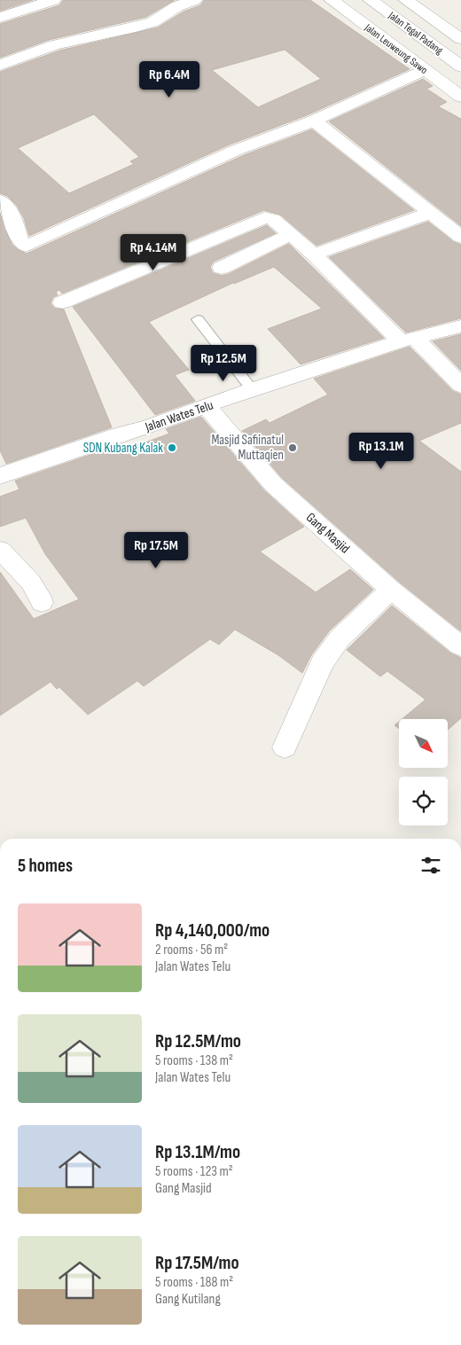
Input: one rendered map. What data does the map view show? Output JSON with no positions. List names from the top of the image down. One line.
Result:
{"streets":{"street":["Jalan Tegal Padang","Jalan Leuweung Sawo","Jalan Wates Telu","Gang Masjid"]},"crossings":[["Jalan Wates Telu","Gang Masjid"]],"places":["SDN Kubang Kalak","Masjid Safiinatul Muttaqien"],"north":"bottom right","page":{"price":["Rp 6.4M","Rp 4.14M","Rp 12.5M","Rp 13.1M","Rp 17.5M"],"heading":"5 homes","list":[{"name":"Rp 4,140,000/mo","note":"2 rooms · 56 m² · Jalan Wates Telu"},{"name":"Rp 12.5M/mo","note":"5 rooms · 138 m² · Jalan Wates Telu"},{"name":"Rp 13.1M/mo","note":"5 rooms · 123 m² · Gang Masjid"},{"name":"Rp 17.5M/mo","note":"5 rooms · 188 m² · Gang Kutilang"}]}}
